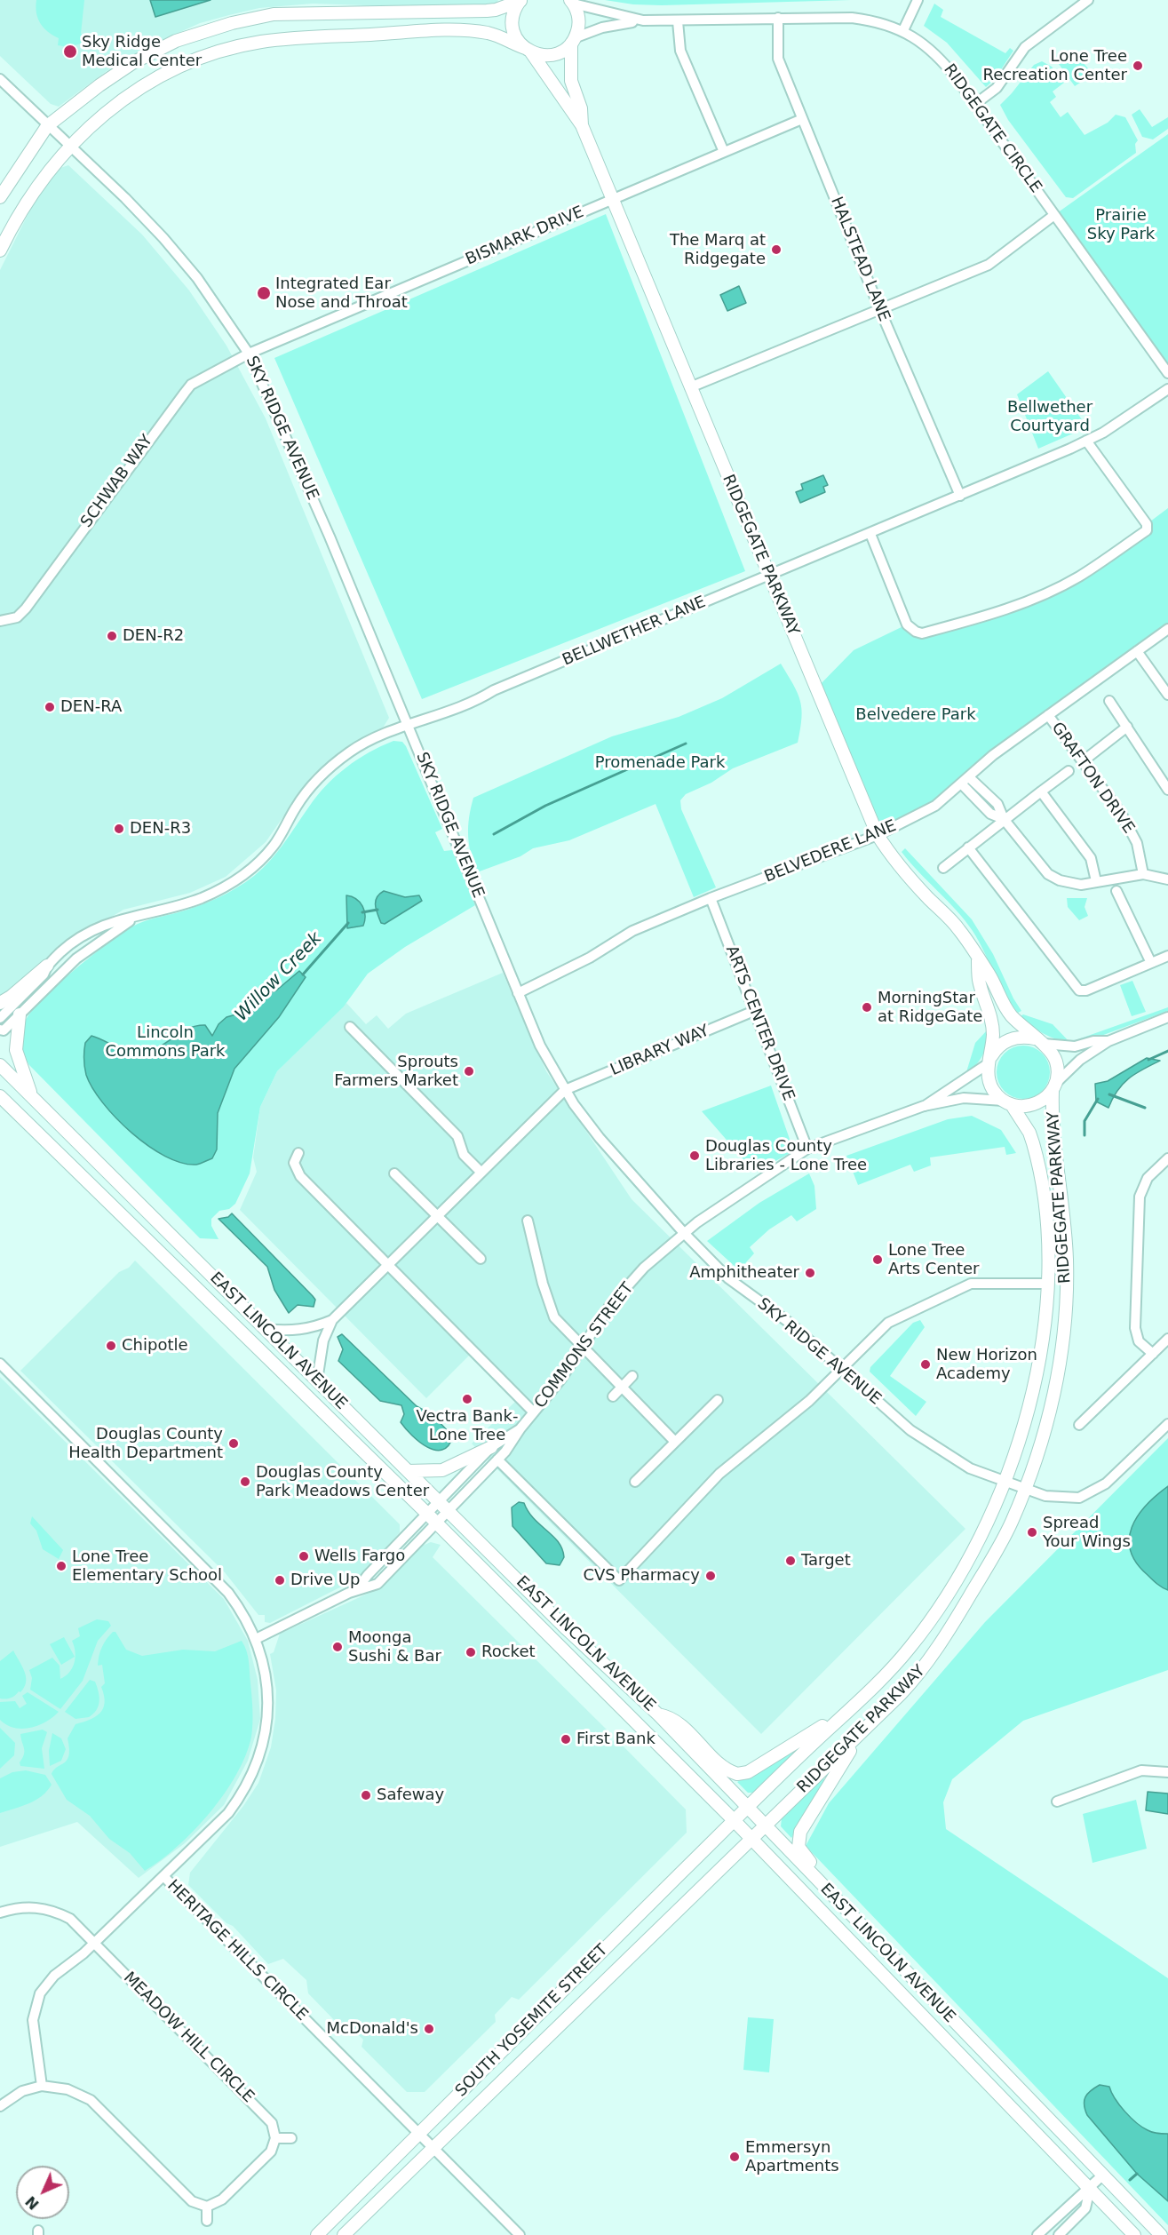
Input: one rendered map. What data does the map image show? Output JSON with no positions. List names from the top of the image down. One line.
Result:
{"streets":{"main road":["RIDGEGATE PARKWAY","EAST LINCOLN AVENUE","SOUTH YOSEMITE STREET"],"street":["RIDGEGATE CIRCLE","BISMARK DRIVE","HALSTEAD LANE","SKY RIDGE AVENUE","SCHWAB WAY","BELLWETHER LANE","GRAFTON DRIVE","BELVEDERE LANE","ARTS CENTER DRIVE","LIBRARY WAY","COMMONS STREET","HERITAGE HILLS CIRCLE","MEADOW HILL CIRCLE"]},"crossings":[["RIDGEGATE CIRCLE","HALSTEAD LANE"],["RIDGEGATE CIRCLE","RIDGEGATE PARKWAY"],["BISMARK DRIVE","HALSTEAD LANE"],["BISMARK DRIVE","SKY RIDGE AVENUE"],["BISMARK DRIVE","SCHWAB WAY"],["BISMARK DRIVE","RIDGEGATE PARKWAY"],["HALSTEAD LANE","BELLWETHER LANE"],["SKY RIDGE AVENUE","SCHWAB WAY"],["SKY RIDGE AVENUE","RIDGEGATE PARKWAY"],["SKY RIDGE AVENUE","BELLWETHER LANE"],["SKY RIDGE AVENUE","BELVEDERE LANE"],["SKY RIDGE AVENUE","LIBRARY WAY"],["SKY RIDGE AVENUE","COMMONS STREET"],["RIDGEGATE PARKWAY","BELLWETHER LANE"],["RIDGEGATE PARKWAY","BELVEDERE LANE"],["RIDGEGATE PARKWAY","EAST LINCOLN AVENUE"],["RIDGEGATE PARKWAY","COMMONS STREET"],["RIDGEGATE PARKWAY","SOUTH YOSEMITE STREET"],["GRAFTON DRIVE","BELVEDERE LANE"],["BELVEDERE LANE","ARTS CENTER DRIVE"],["ARTS CENTER DRIVE","LIBRARY WAY"],["ARTS CENTER DRIVE","COMMONS STREET"],["EAST LINCOLN AVENUE","COMMONS STREET"],["EAST LINCOLN AVENUE","SOUTH YOSEMITE STREET"],["COMMONS STREET","HERITAGE HILLS CIRCLE"],["HERITAGE HILLS CIRCLE","SOUTH YOSEMITE STREET"]],"water":["Willow Creek"],"parks":["Prairie Sky Park","Bellwether Courtyard","Belvedere Park","Promenade Park","Lincoln Commons Park"],"places":["Sky Ridge Medical Center","Lone Tree Recreation Center","The Marq at Ridgegate","Integrated Ear Nose and Throat","DEN-R2","DEN-RA","DEN-R3","MorningStar at RidgeGate","Sprouts Farmers Market","Douglas County Libraries - Lone Tree","Lone Tree Arts Center","Amphitheater","Chipotle","New Horizon Academy","Vectra Bank- Lone Tree","Douglas County Health Department","Douglas County Park Meadows Center","Spread Your Wings","Wells Fargo","Target","Lone Tree Elementary School","CVS Pharmacy","Drive Up","Moonga Sushi & Bar","Rocket","First Bank","Safeway","McDonald's","Emmersyn Apartments"],"north":"bottom left"}
